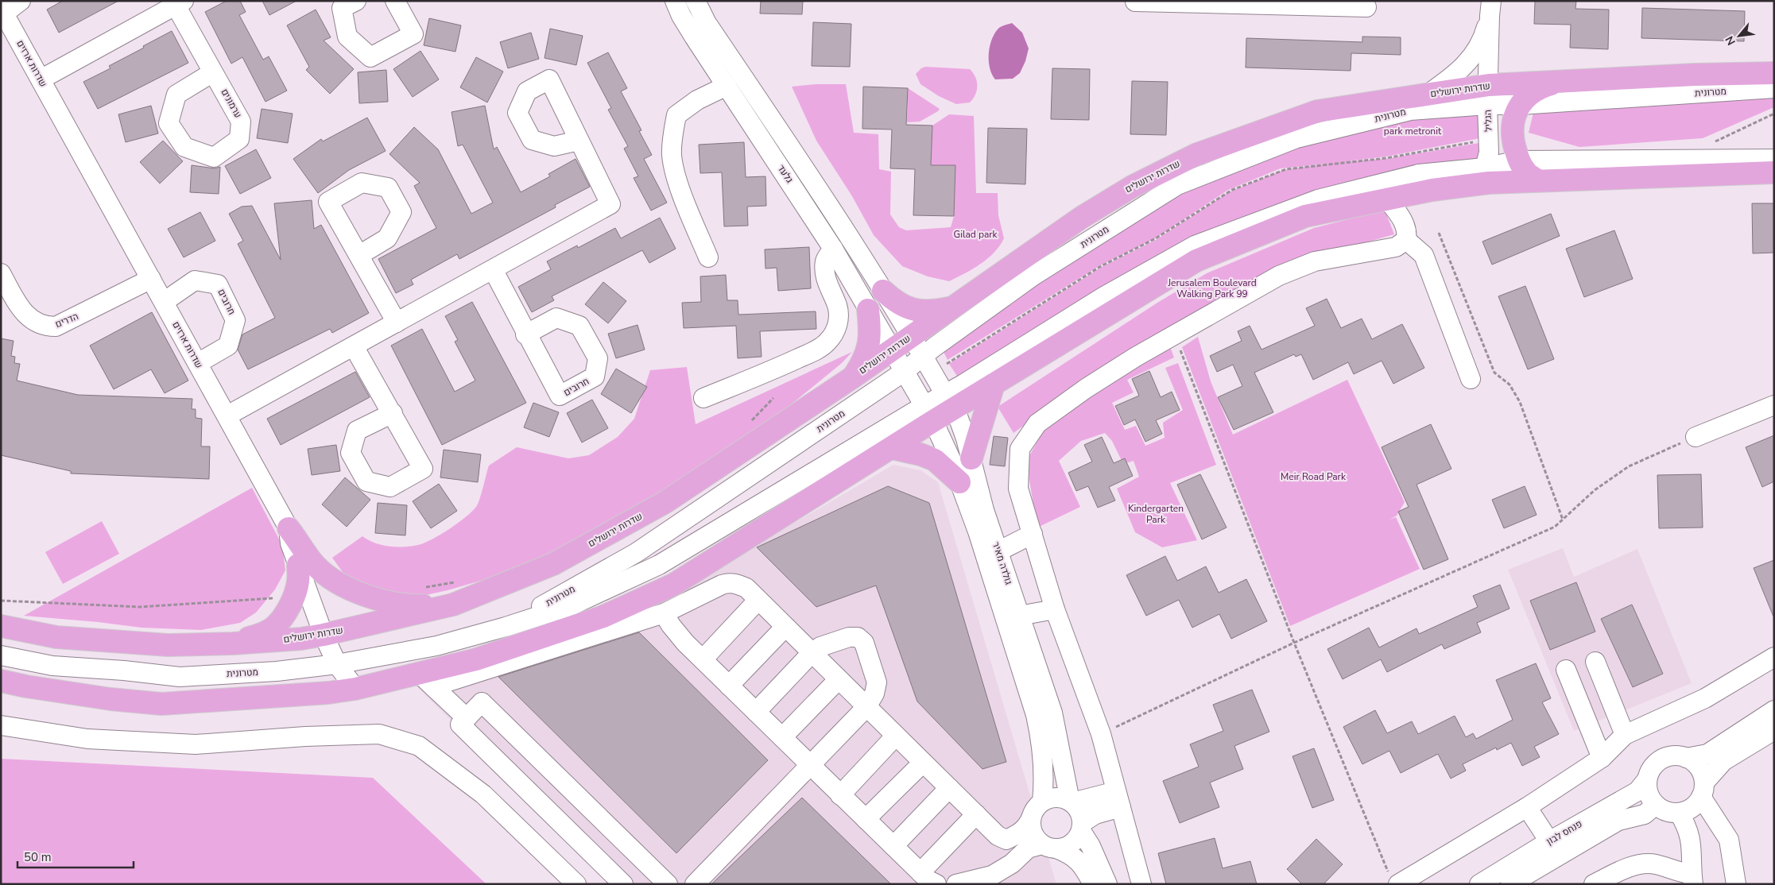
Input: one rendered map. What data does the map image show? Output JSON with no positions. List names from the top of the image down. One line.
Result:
{"streets":{"main road":["שדרות ירושלים"],"street":["שדרות ארזים","מטרונית","ערמונים","הגליל","גלעד","חרובים","הדרים","גולדה מאיר","פנחס לבון"]},"crossings":[["שדרות ארזים","שדרות ירושלים"],["שדרות ארזים","מטרונית"],["שדרות ארזים","ערמונים"],["שדרות ארזים","חרובים"],["שדרות ארזים","הדרים"],["שדרות ירושלים","מטרונית"],["שדרות ירושלים","הגליל"],["שדרות ירושלים","גלעד"],["שדרות ירושלים","גולדה מאיר"],["מטרונית","הגליל"],["מטרונית","גולדה מאיר"],["גלעד","גולדה מאיר"]],"parks":["park metronit","Gilad park","Jerusalem Boulevard Walking Park 99","Meir Road Park","Kindergarten Park"],"scale_bar":"50 m","north":"bottom left"}
